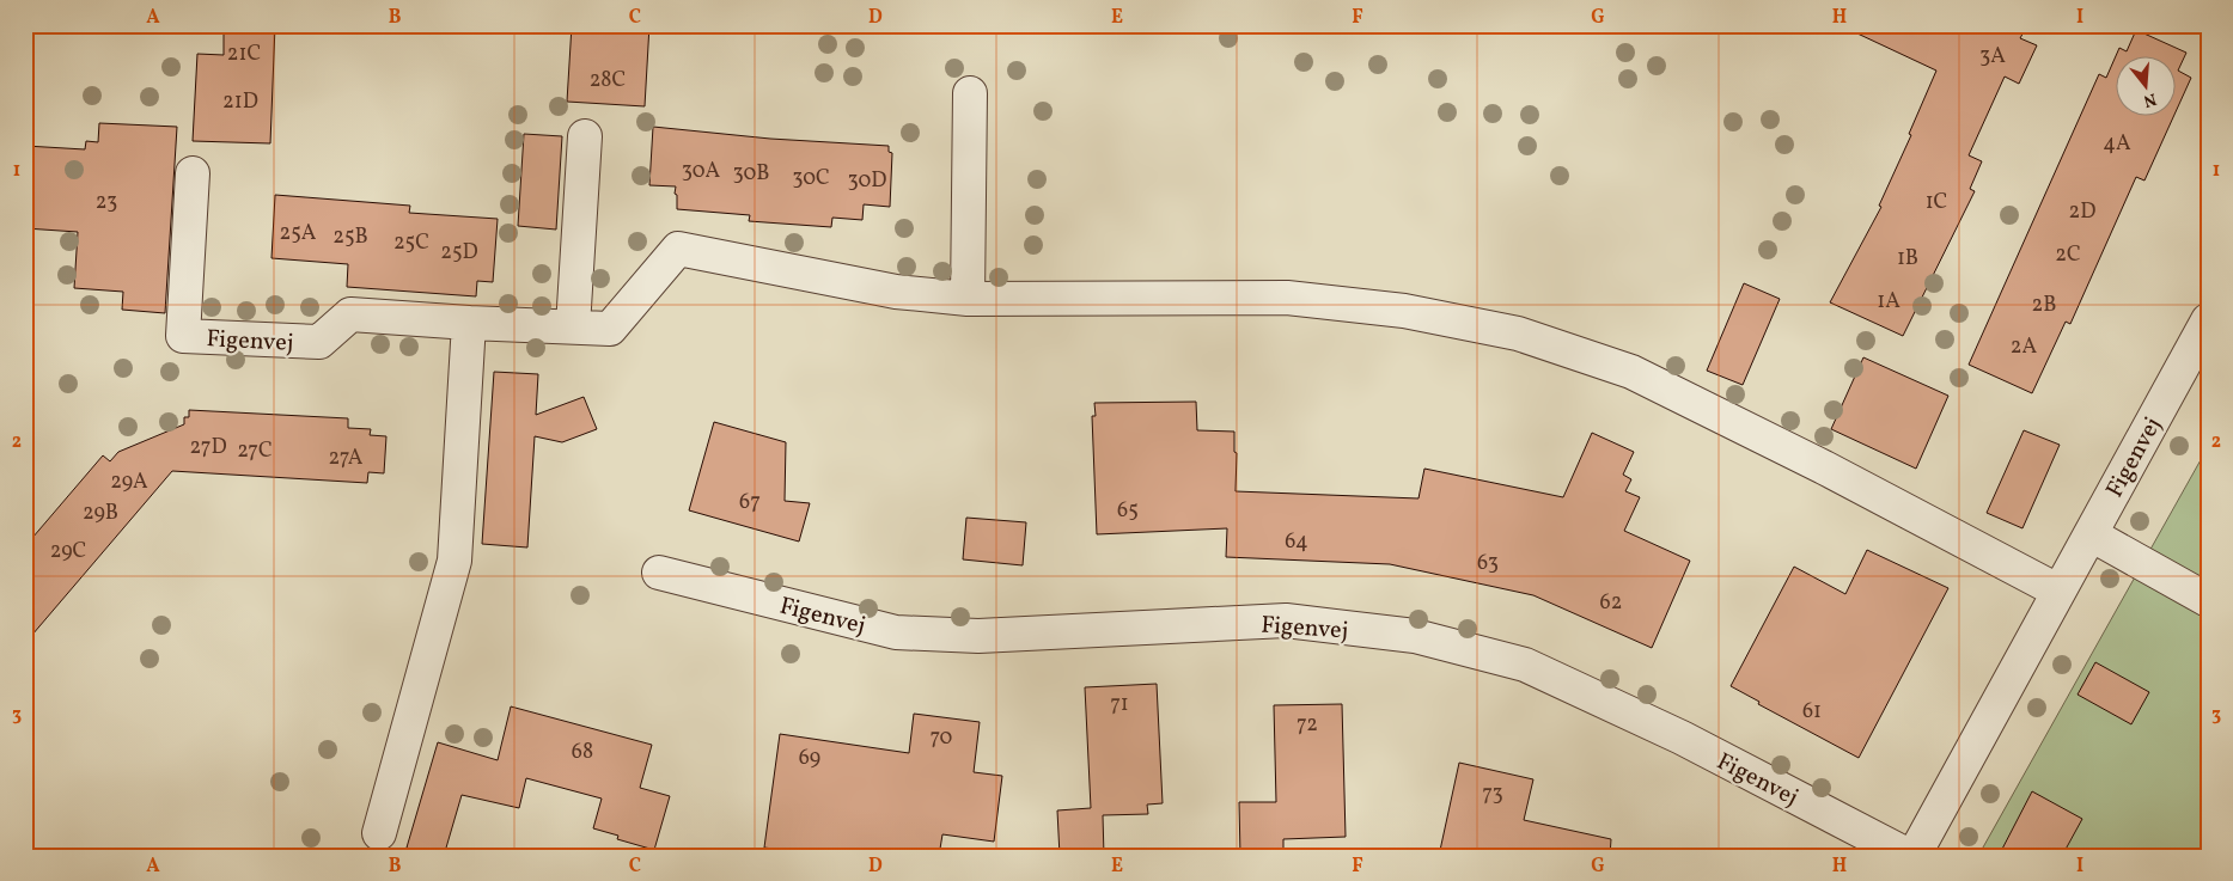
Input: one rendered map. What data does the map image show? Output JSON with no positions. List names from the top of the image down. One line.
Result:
{"streets":{"street":["Figenvej"]},"house_numbers":["21C","3A","28C","21D","4A","30A","30B","30C","30D","23","1C","2D","25A","25B","25C","25D","2C","1B","1A","2B","2A","27D","27C","27A","29A","67","65","29B","64","29C","63","62","71","61","72","70","68","69","73"],"north":"bottom","grid":{"columns":["A","B","C","D","E","F","G","H","I"],"rows":["1","2","3"]}}
